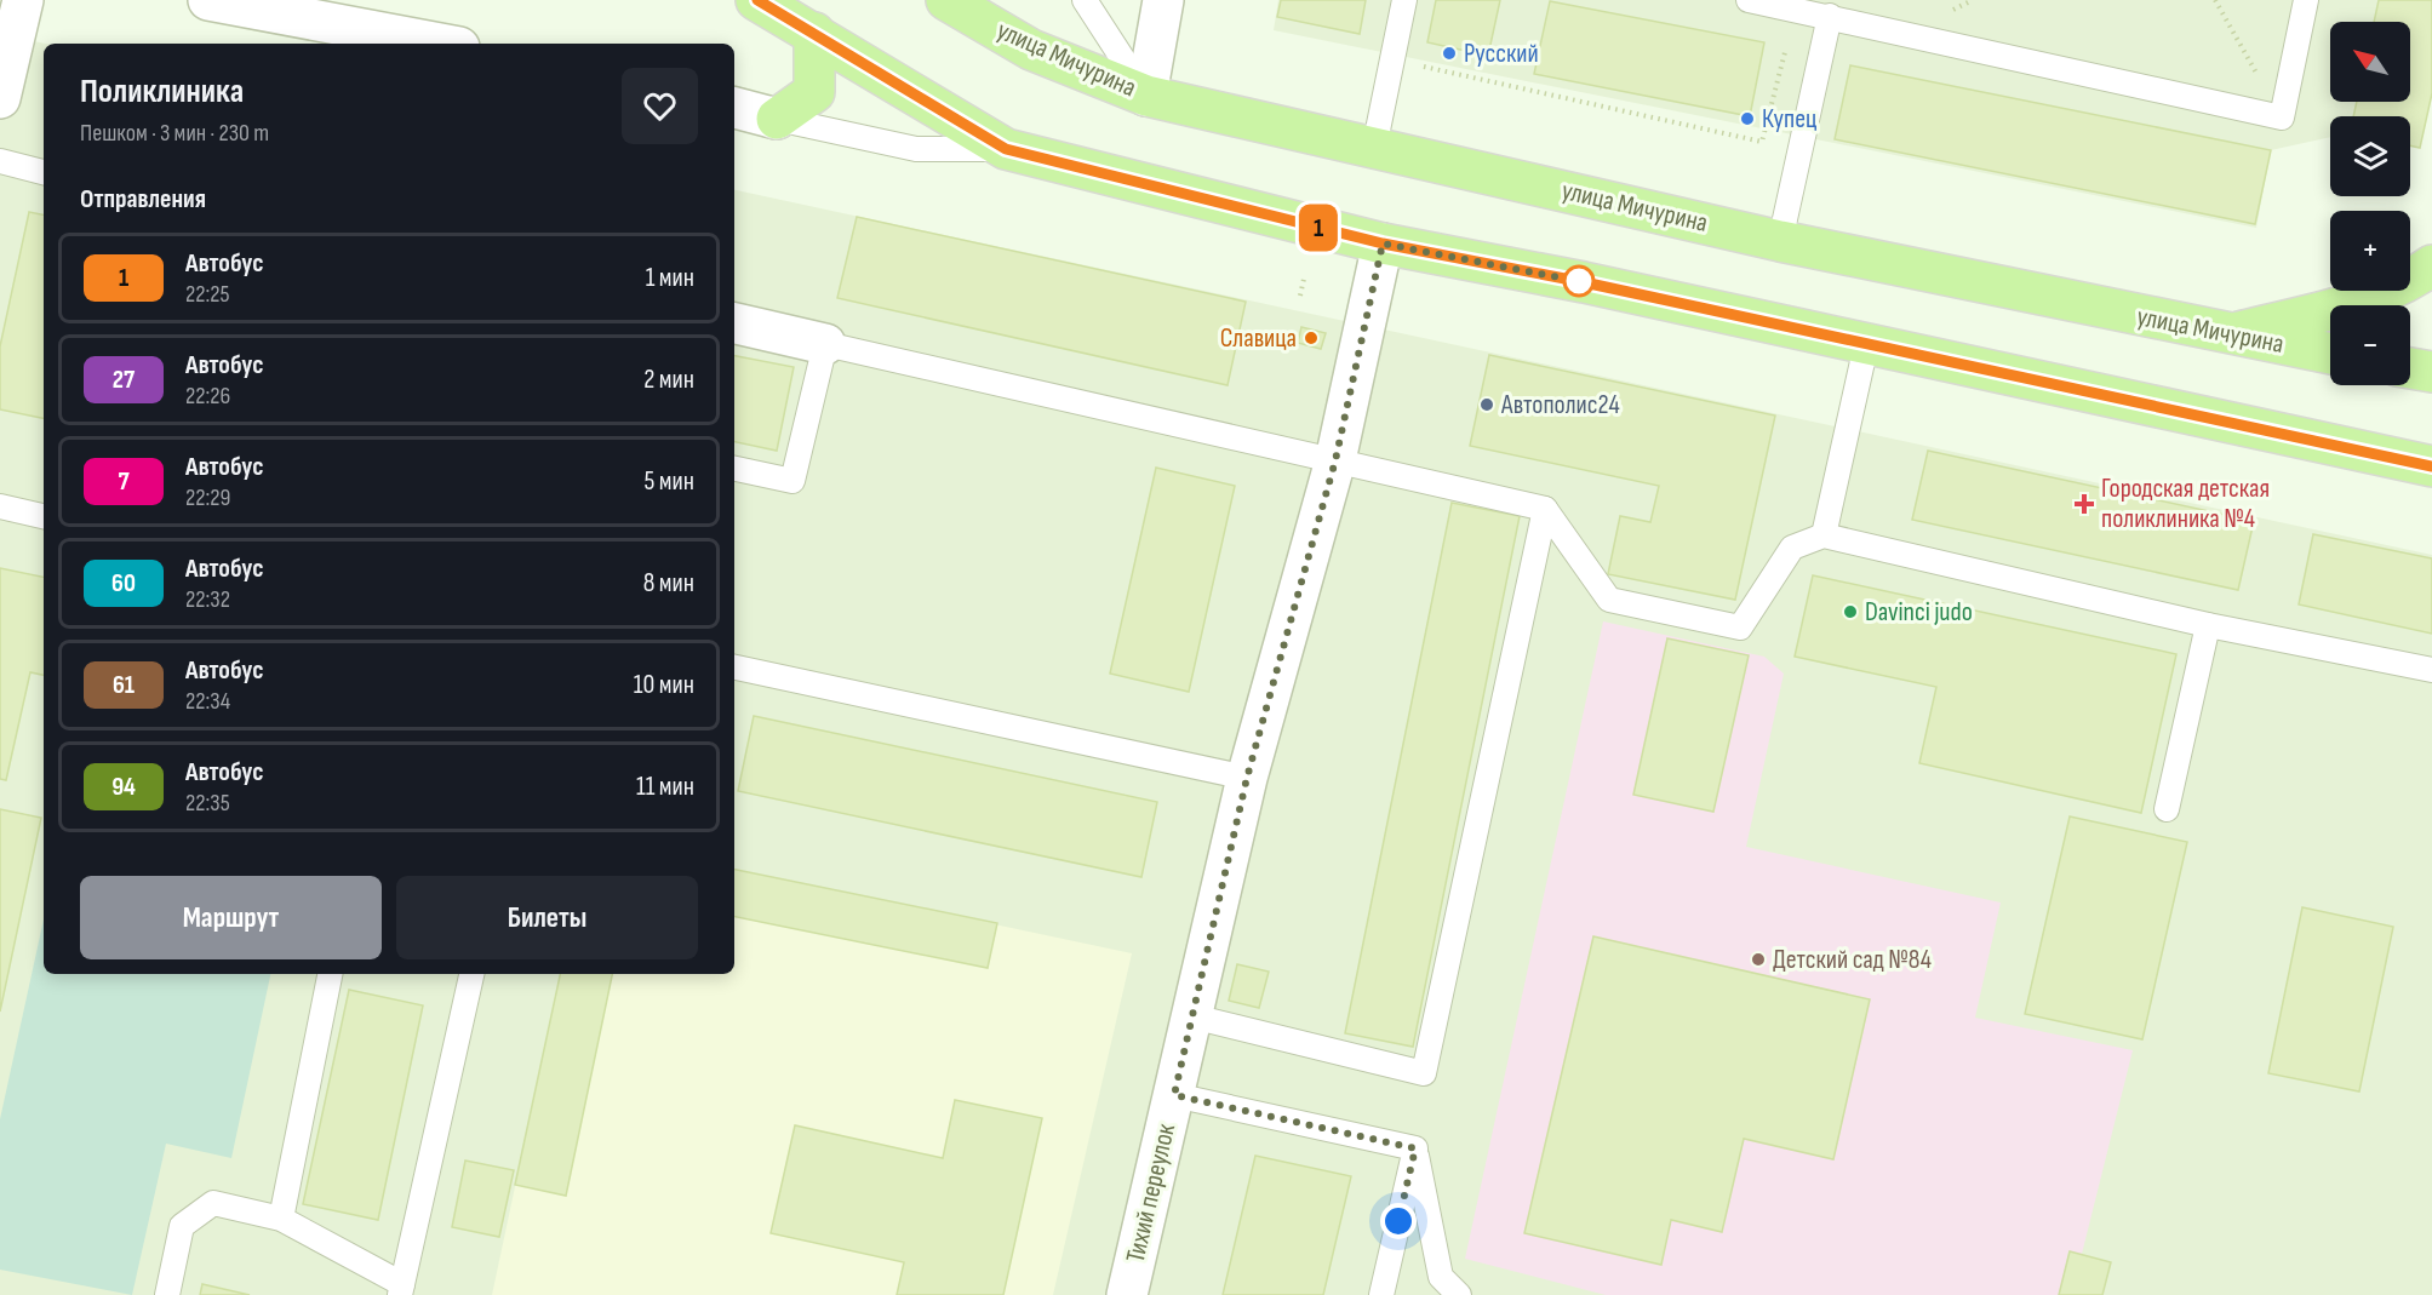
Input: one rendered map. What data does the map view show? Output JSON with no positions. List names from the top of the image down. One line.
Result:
{"streets":{"main road":["улица Мичурина"],"street":["Тихий переулок"]},"places":{"other":["Русский","Купец","Славица","Автополис24","Davinci judo","Детский сад №84"],"health":["Городская детская поликлиника №4"]},"lines":["bus line 1"],"north":"top left","page":{"on_map":"1","map_buttons":["+","−"],"heading":[["Поликлиника","Пешком · 3 мин · 230 m"],"Отправления"],"list":[{"mark":"1","name":"Автобус","note":"22:25","value":"1 мин"},{"mark":"27","name":"Автобус","note":"22:26","value":"2 мин"},{"mark":"7","name":"Автобус","note":"22:29","value":"5 мин"},{"mark":"60","name":"Автобус","note":"22:32","value":"8 мин"},{"mark":"61","name":"Автобус","note":"22:34","value":"10 мин"},{"mark":"94","name":"Автобус","note":"22:35","value":"11 мин"}],"buttons":["Маршрут","Билеты"]}}
